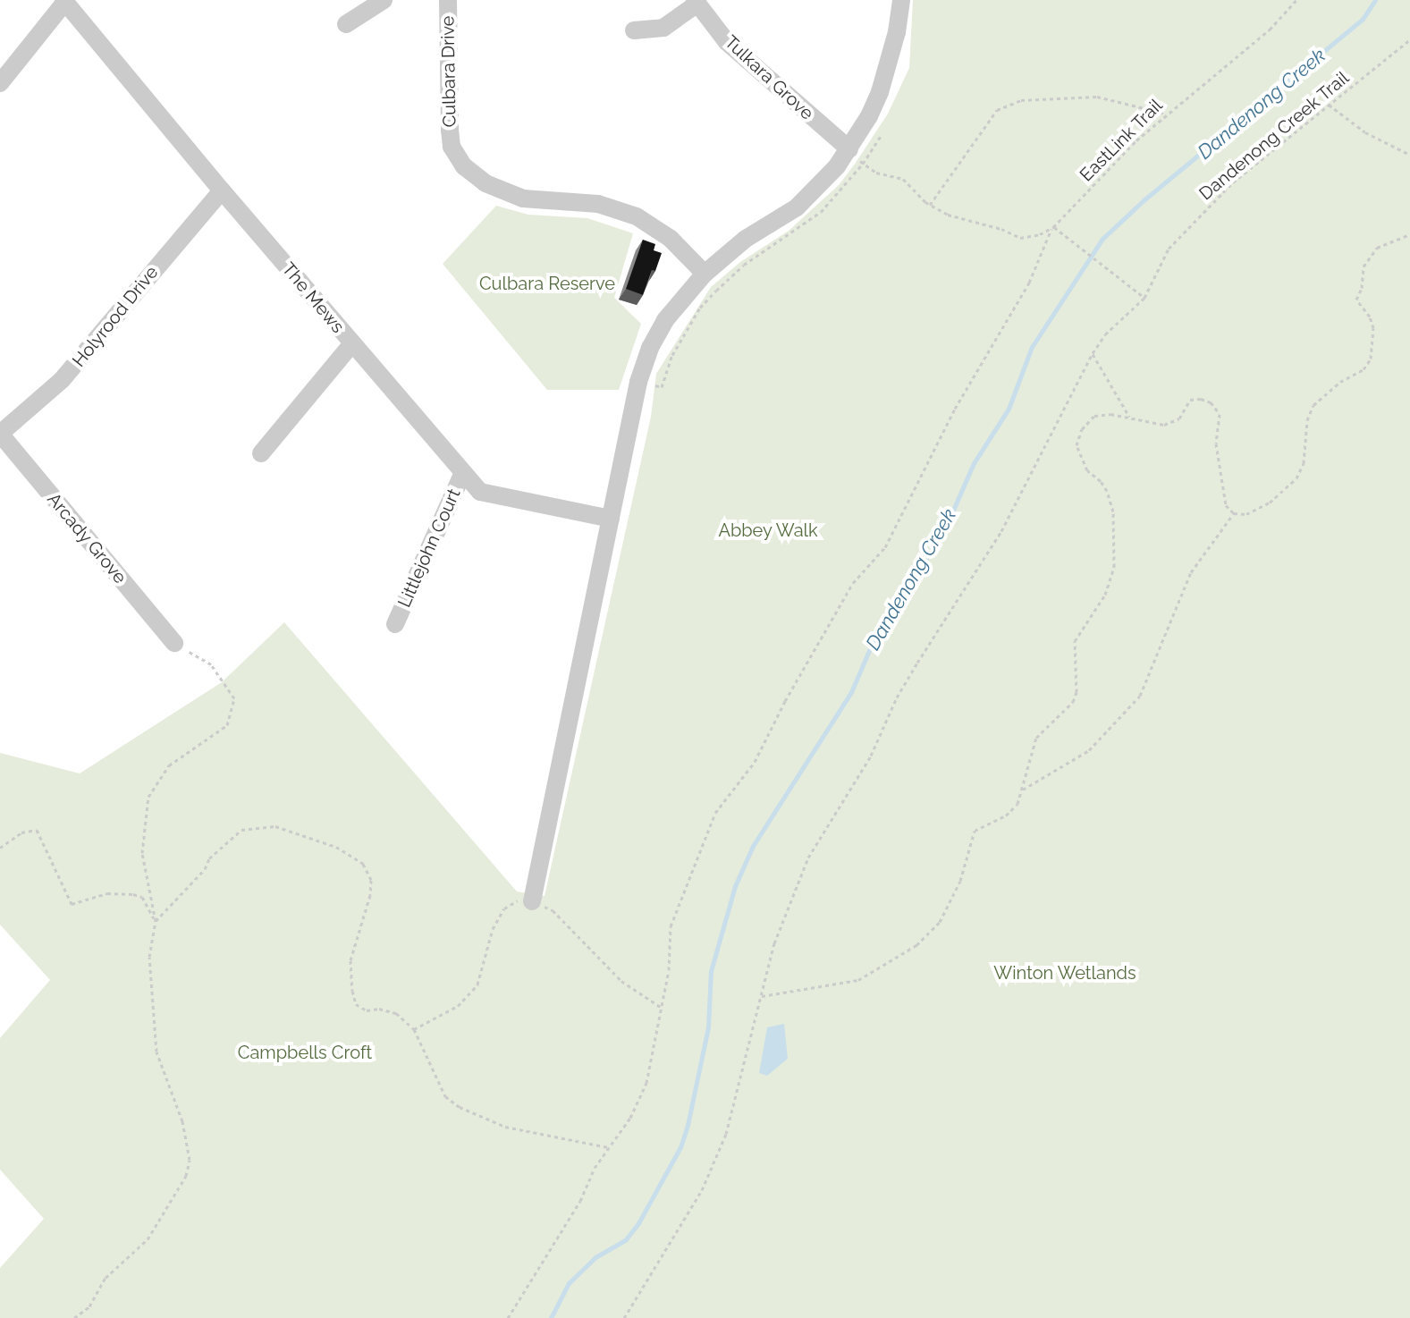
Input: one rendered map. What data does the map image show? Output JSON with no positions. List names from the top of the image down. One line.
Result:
{"streets":{"street":["Culbara Drive","Tulkara Grove","The Mews","Holyrood Drive","Arcady Grove","Littlejohn Court"],"path":["Dandenong Creek Trail","EastLink Trail"]},"crossings":[["The Mews","Holyrood Drive"],["The Mews","Littlejohn Court"],["Holyrood Drive","Arcady Grove"]],"water":["Dandenong Creek"],"parks":["Culbara Reserve","Abbey Walk","Winton Wetlands","Campbells Croft"]}
